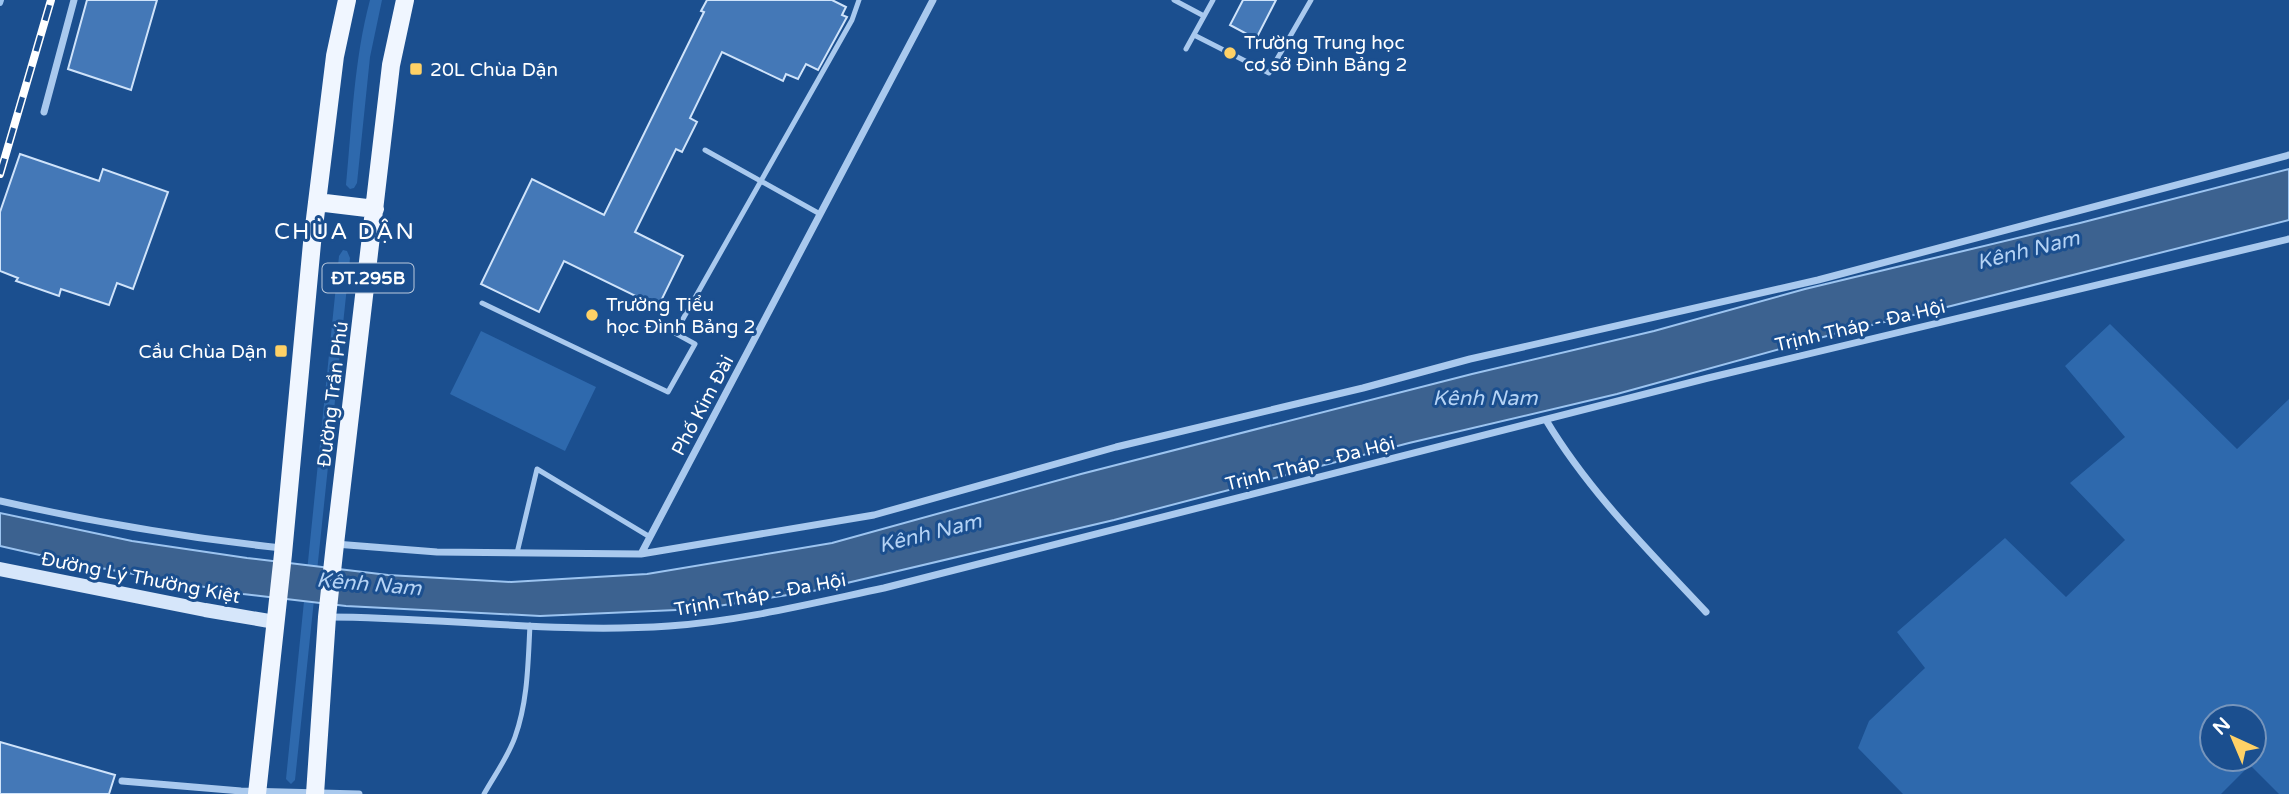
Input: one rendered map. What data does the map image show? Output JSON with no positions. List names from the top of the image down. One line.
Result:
{"streets":{"main road":["ĐT.295B","Đường Trần Phú","Đường Lý Thường Kiệt"],"street":["Trịnh Tháp - Đa Hội","Phố Kim Đài"]},"crossings":[["Trịnh Tháp - Đa Hội","Đường Trần Phú"],["Đường Trần Phú","Đường Lý Thường Kiệt"]],"districts":["CHÙA DẬN"],"water":["Kênh Nam"],"places":{"other":["Trường Trung học cơ sở Đình Bảng 2","Trường Tiểu học Đình Bảng 2"],"transit":["20L Chùa Dận","Cầu Chùa Dận"]},"north":"top left"}
